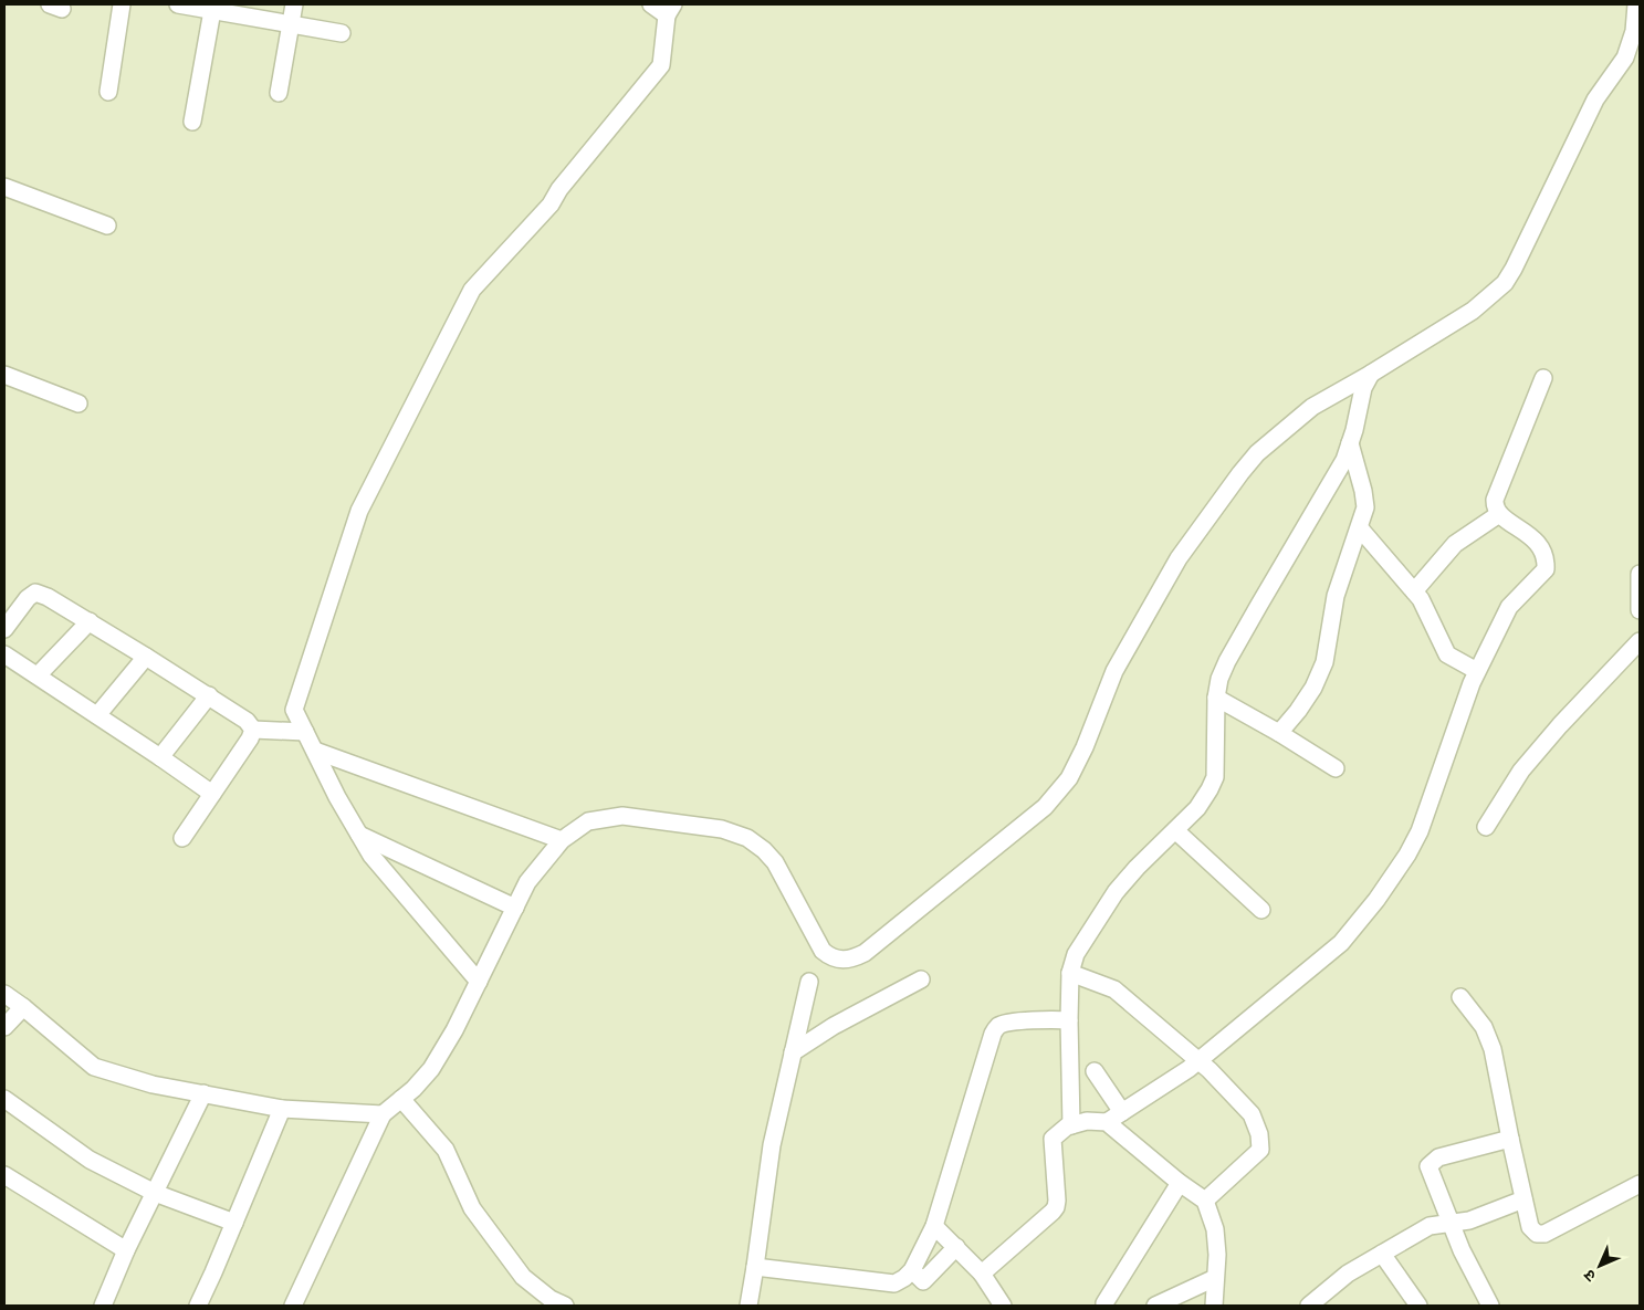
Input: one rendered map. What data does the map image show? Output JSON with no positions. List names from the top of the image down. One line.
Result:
{"north":"bottom left"}
